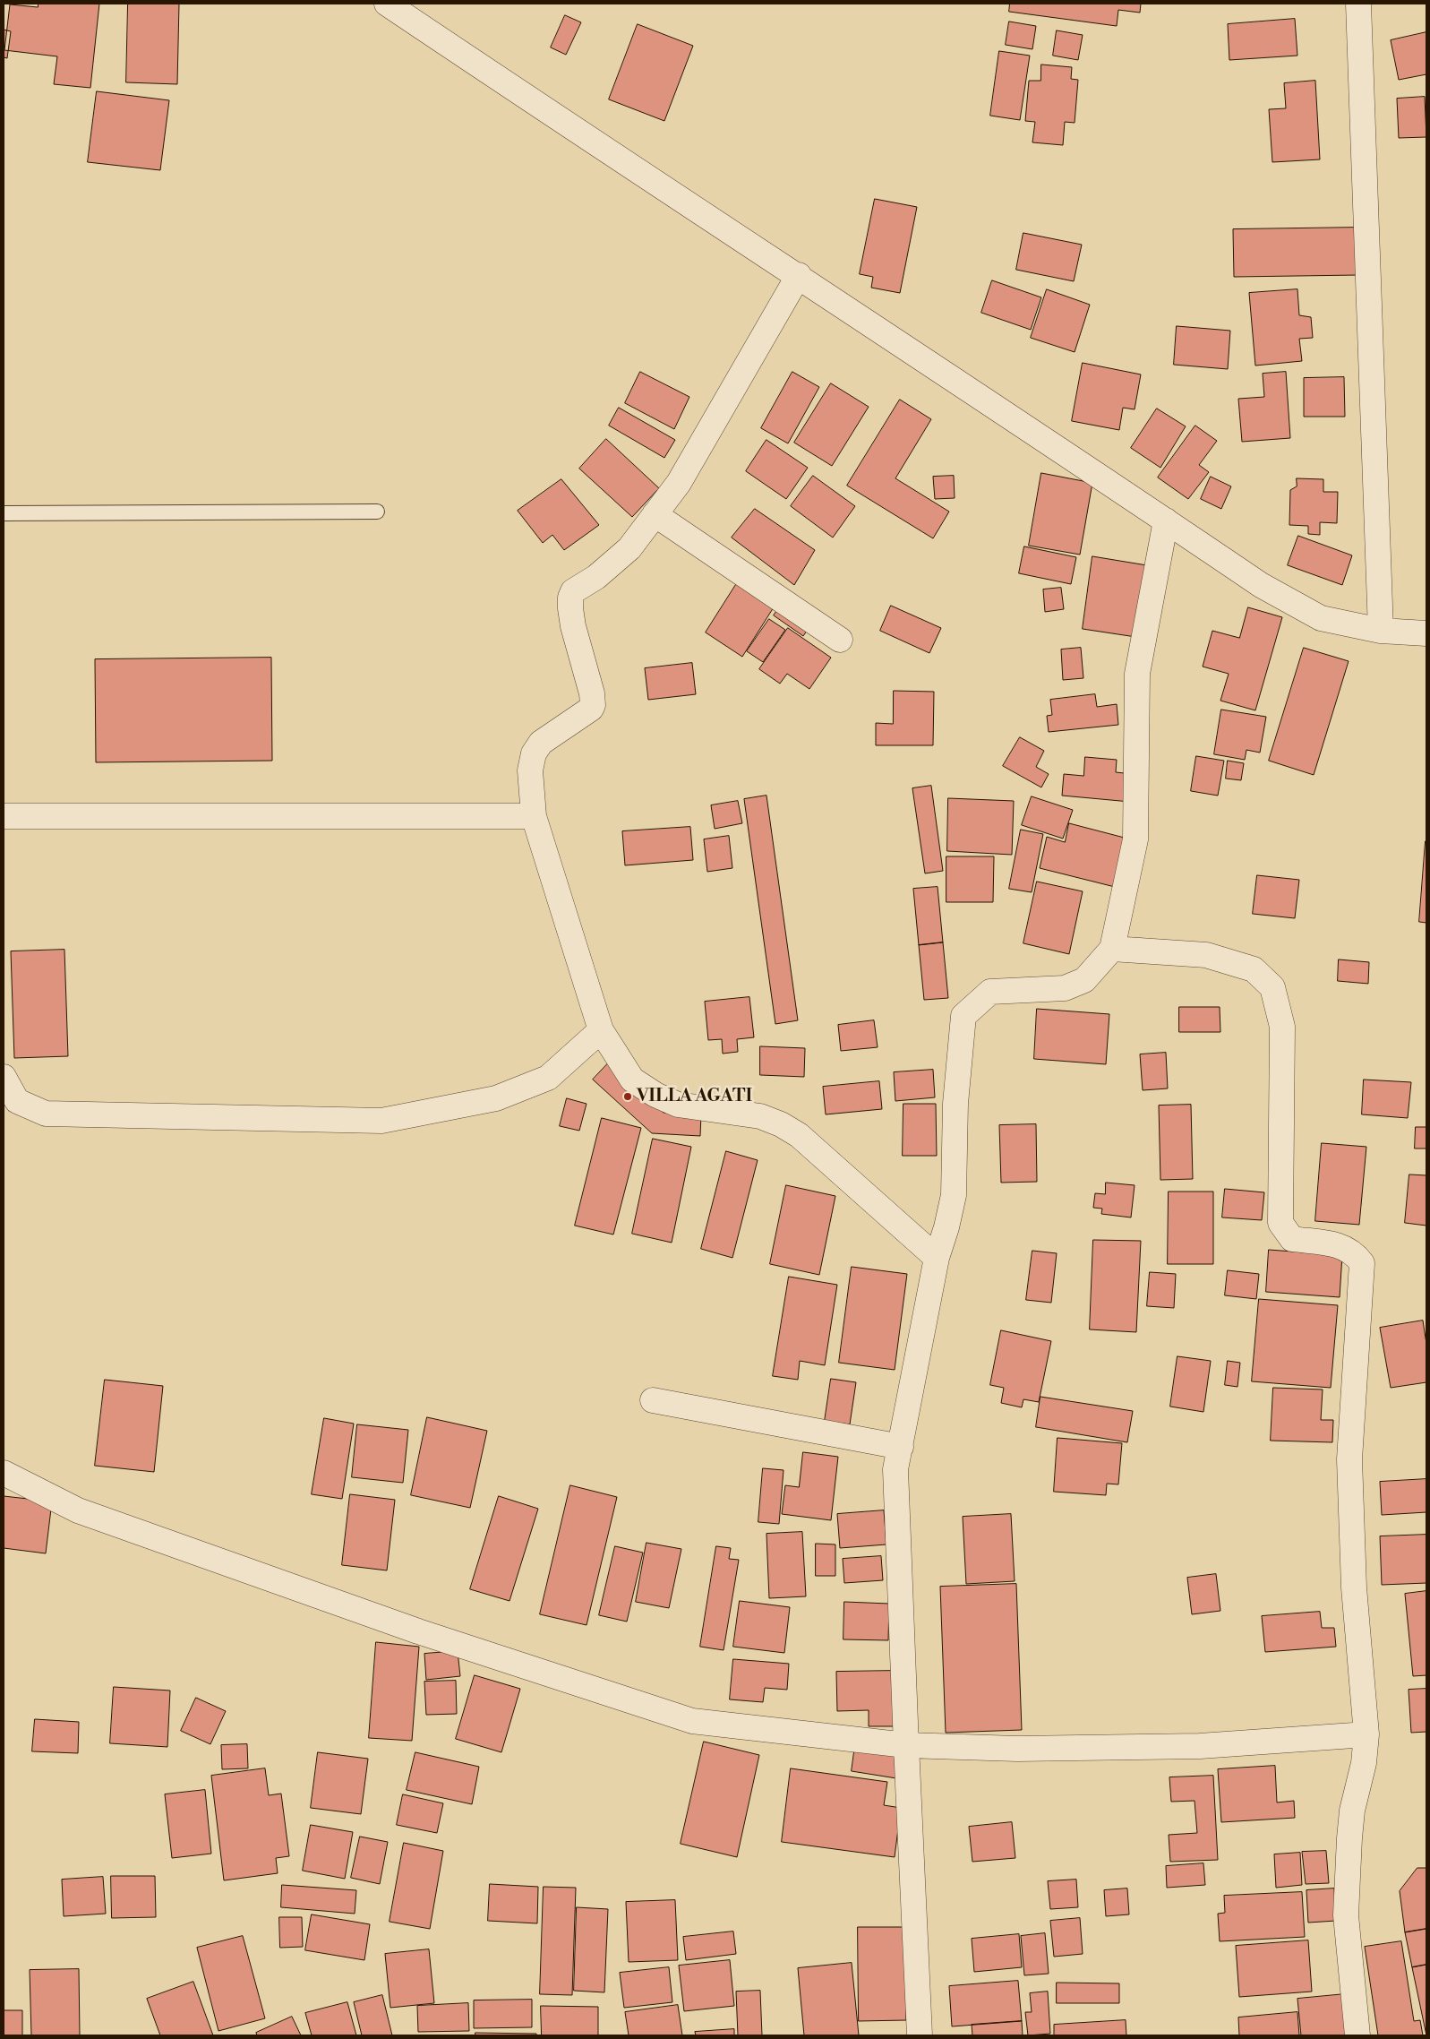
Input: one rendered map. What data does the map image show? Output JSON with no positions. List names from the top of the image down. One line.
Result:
{"places":["VILLA AGATI"]}
